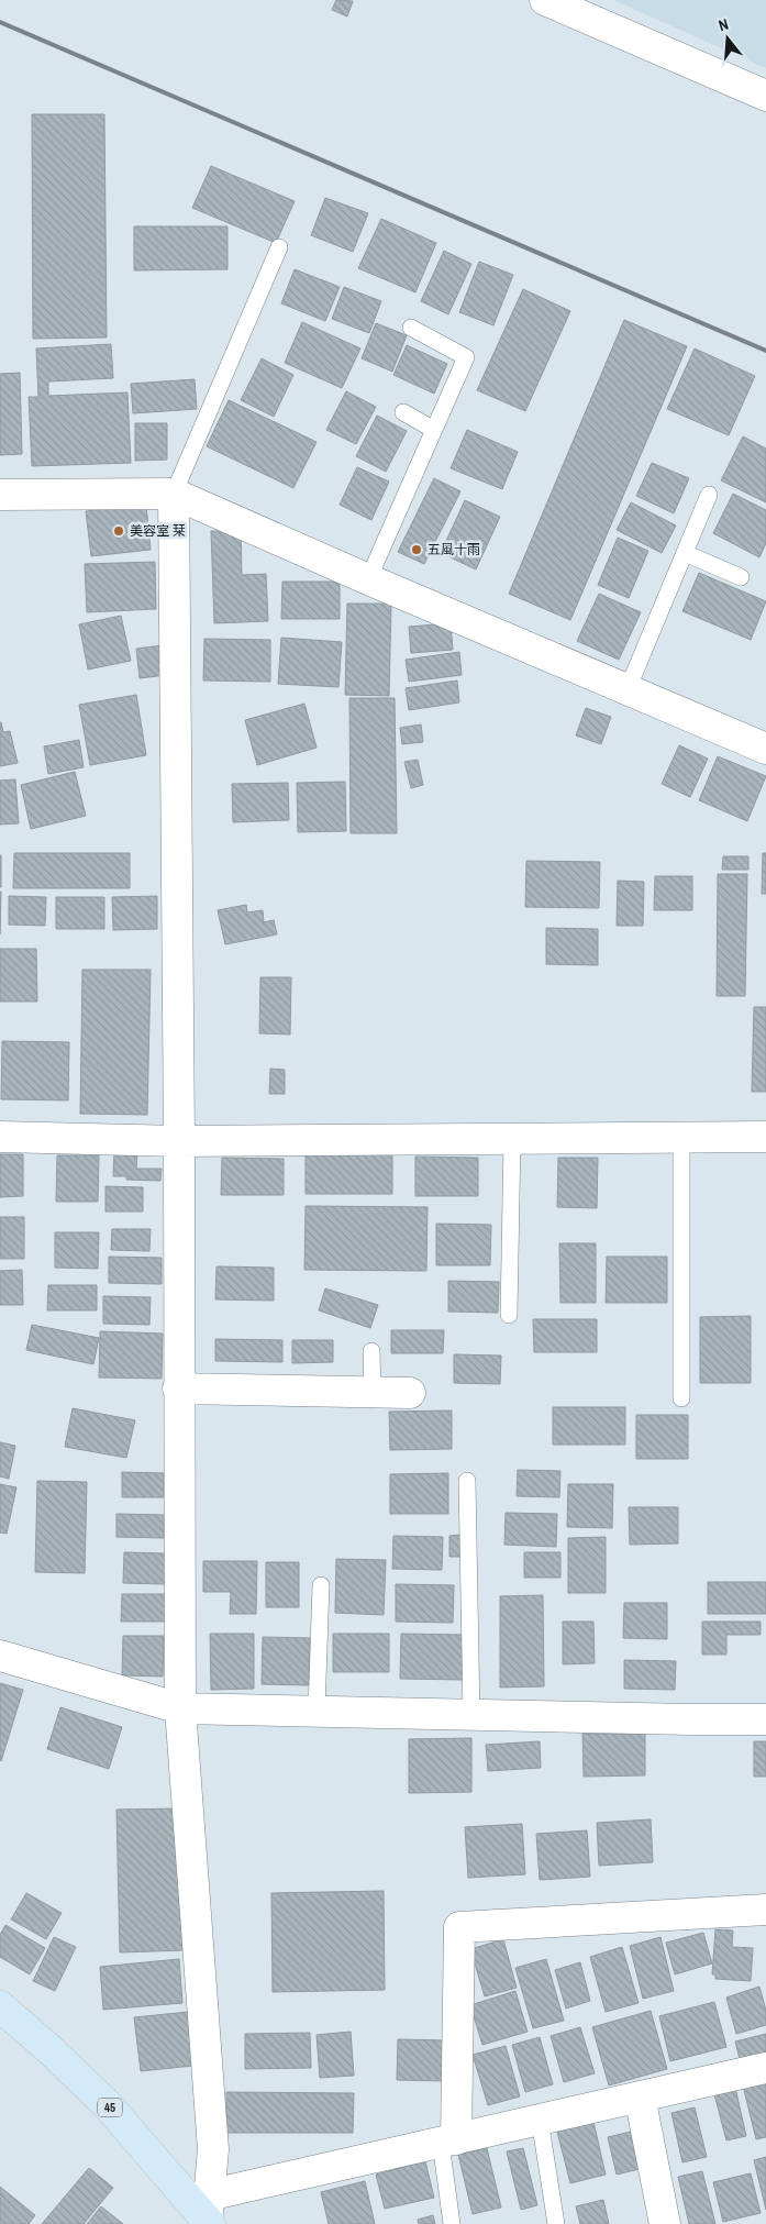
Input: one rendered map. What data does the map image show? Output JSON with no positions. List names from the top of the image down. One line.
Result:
{"streets":{"main road":["45"]},"places":["美容室 栞","五風十雨"],"north":"top"}
